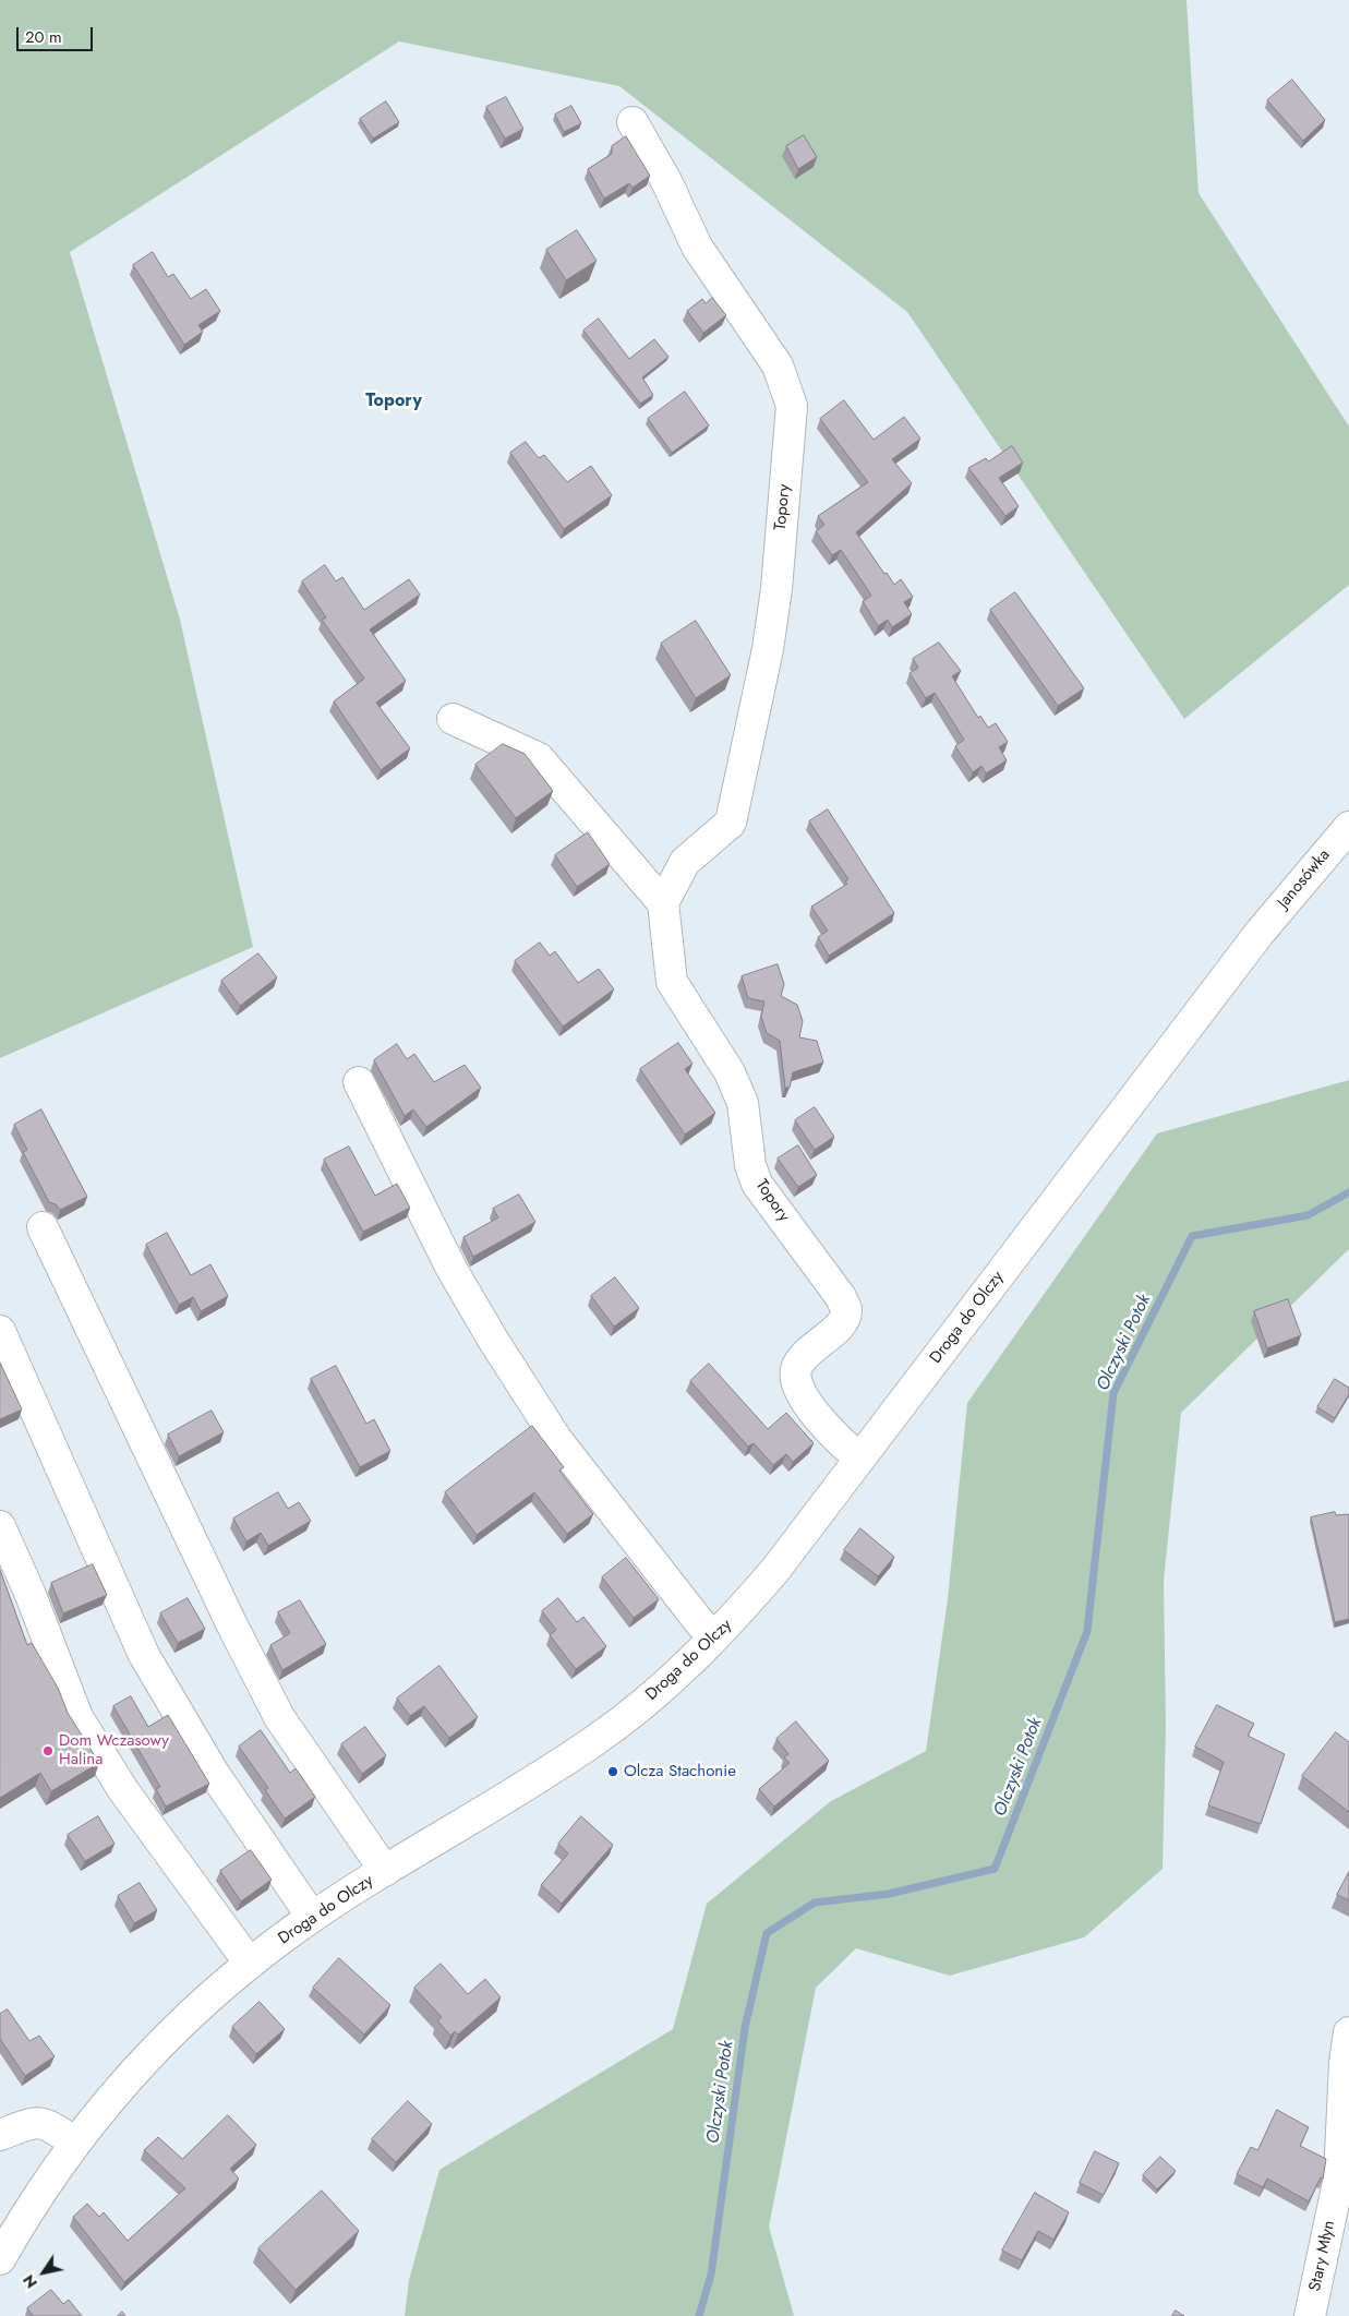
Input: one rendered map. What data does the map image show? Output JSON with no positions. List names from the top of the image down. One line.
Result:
{"streets":{"street":["Topory","Janosówka","Droga do Olczy","Stary Młyn"]},"crossings":[["Topory","Droga do Olczy"],["Janosówka","Droga do Olczy"]],"districts":["Topory"],"water":["Olczyski Potok"],"places":["Dom Wczasowy Halina","Olcza Stachonie"],"scale_bar":"20 m","north":"bottom left"}
